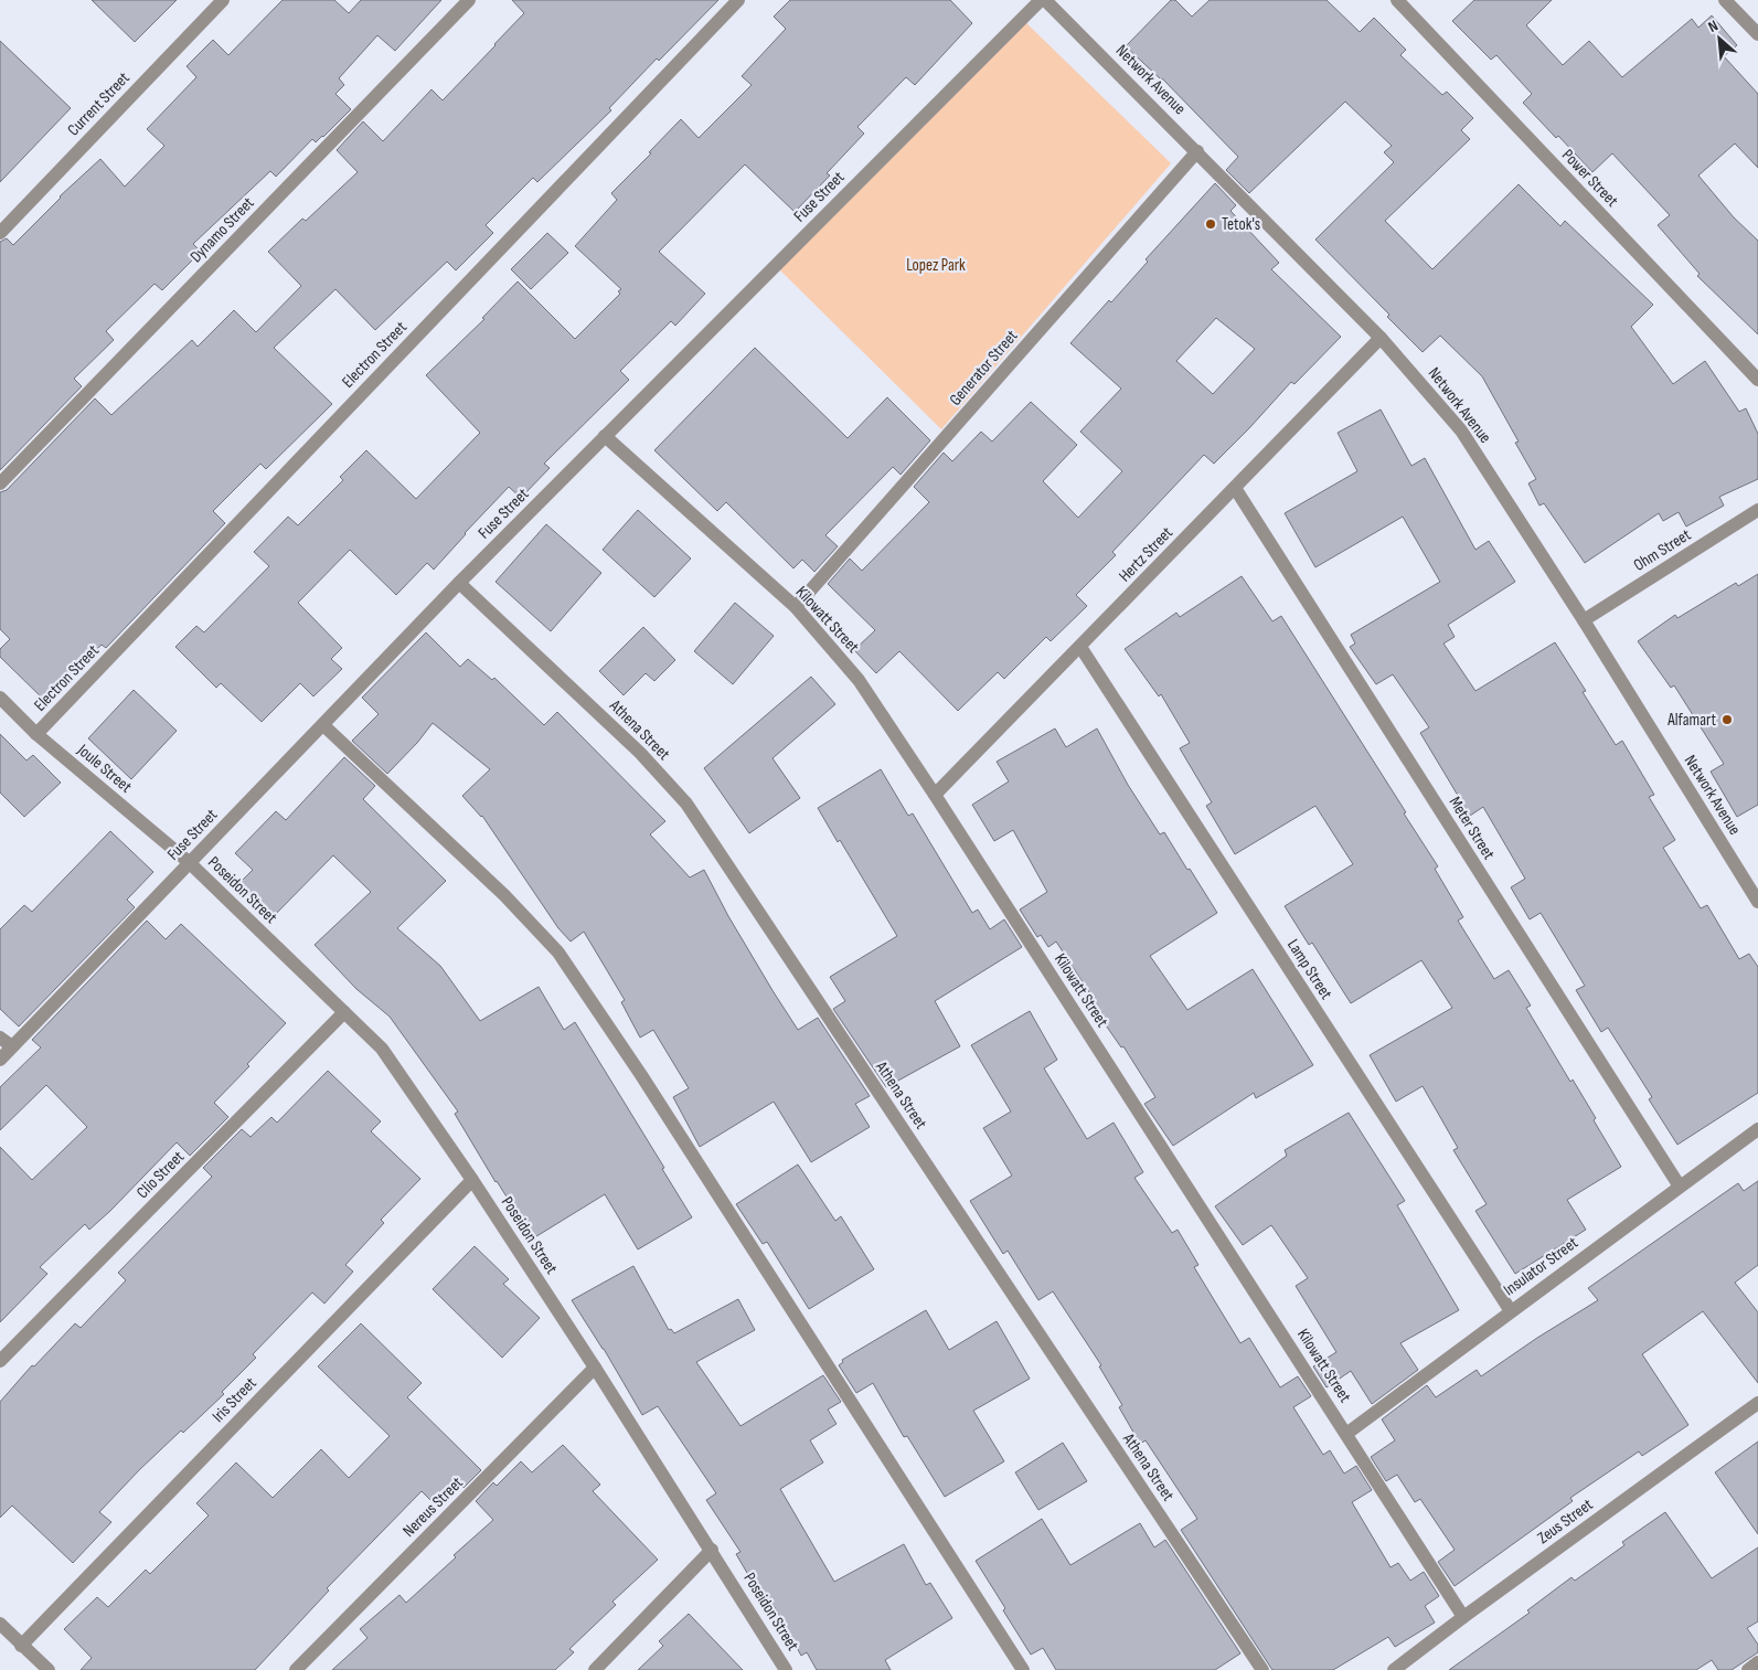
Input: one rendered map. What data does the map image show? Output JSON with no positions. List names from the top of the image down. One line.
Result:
{"streets":{"street":["Network Avenue","Current Street","Power Street","Fuse Street","Dynamo Street","Electron Street","Generator Street","Ohm Street","Hertz Street","Kilowatt Street","Athena Street","Joule Street","Meter Street","Poseidon Street","Lamp Street","Clio Street","Insulator Street","Iris Street","Nereus Street","Zeus Street"]},"crossings":[["Network Avenue","Generator Street"],["Network Avenue","Ohm Street"],["Network Avenue","Hertz Street"],["Fuse Street","Kilowatt Street"],["Fuse Street","Athena Street"],["Fuse Street","Joule Street"],["Fuse Street","Poseidon Street"],["Electron Street","Joule Street"],["Generator Street","Kilowatt Street"],["Hertz Street","Kilowatt Street"],["Hertz Street","Meter Street"],["Hertz Street","Lamp Street"],["Kilowatt Street","Insulator Street"],["Kilowatt Street","Zeus Street"],["Joule Street","Poseidon Street"],["Meter Street","Insulator Street"],["Poseidon Street","Clio Street"],["Poseidon Street","Iris Street"],["Poseidon Street","Nereus Street"],["Lamp Street","Insulator Street"]],"parks":["Lopez Park"],"places":["Tetok's","Alfamart"],"north":"top left"}
